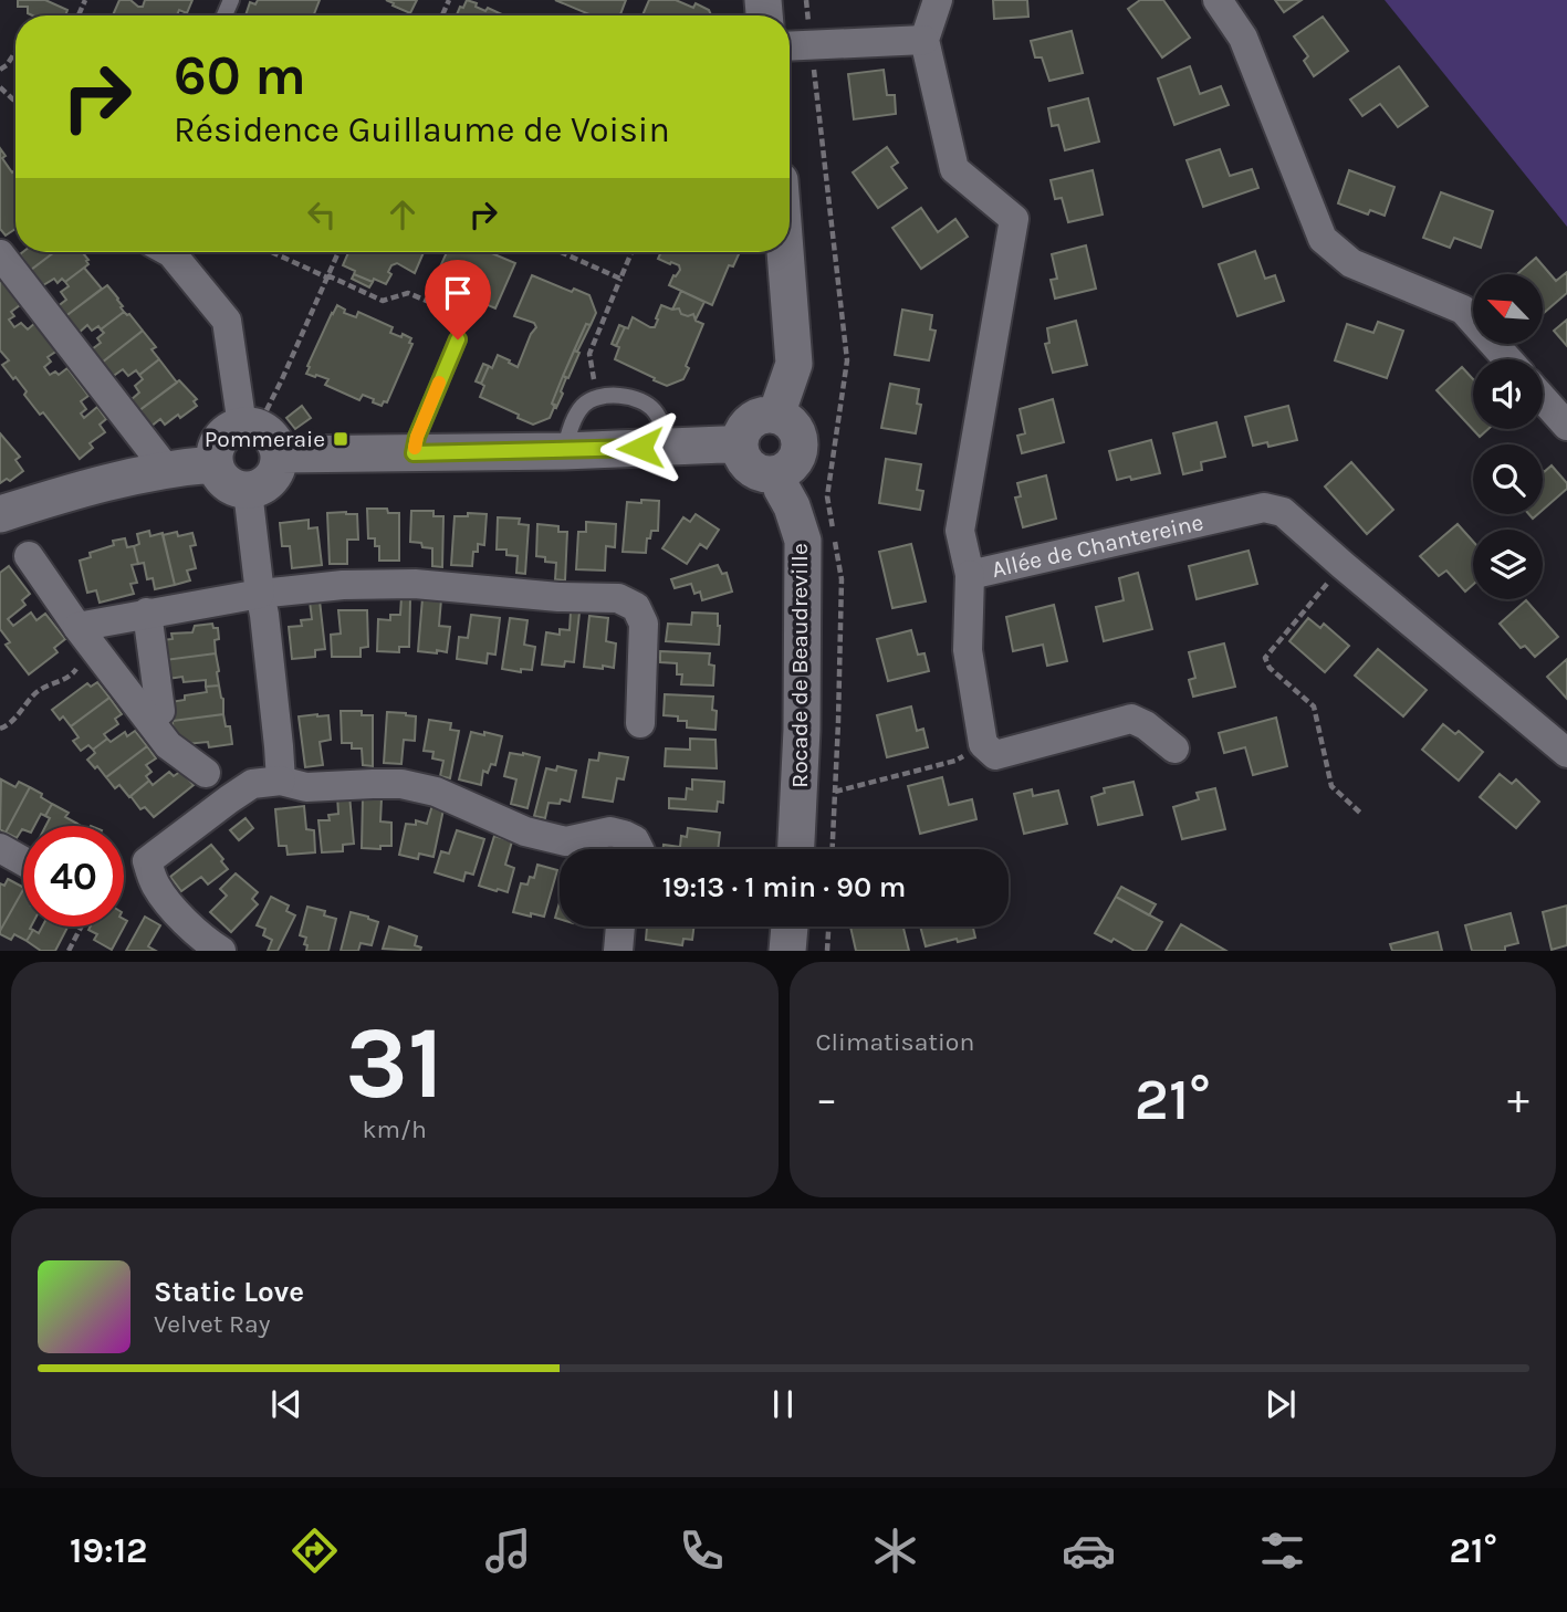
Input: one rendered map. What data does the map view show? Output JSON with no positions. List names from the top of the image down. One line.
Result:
{"streets":{"street":["Allée de Chantereine","Rocade de Beaudreville"]},"places":{"transit":["Pommeraie"]},"north":"top left","page":{"turn":["60 m","Résidence Guillaume de Voisin"],"limit":"40","trip":"19:13 · 1 min · 90 m","tile":[["31","km/h"],"Climatisation"],"heat":["−","21°","+"],"song":["Static Love","Velvet Ray"],"tabs":["19:12","21°"]}}
